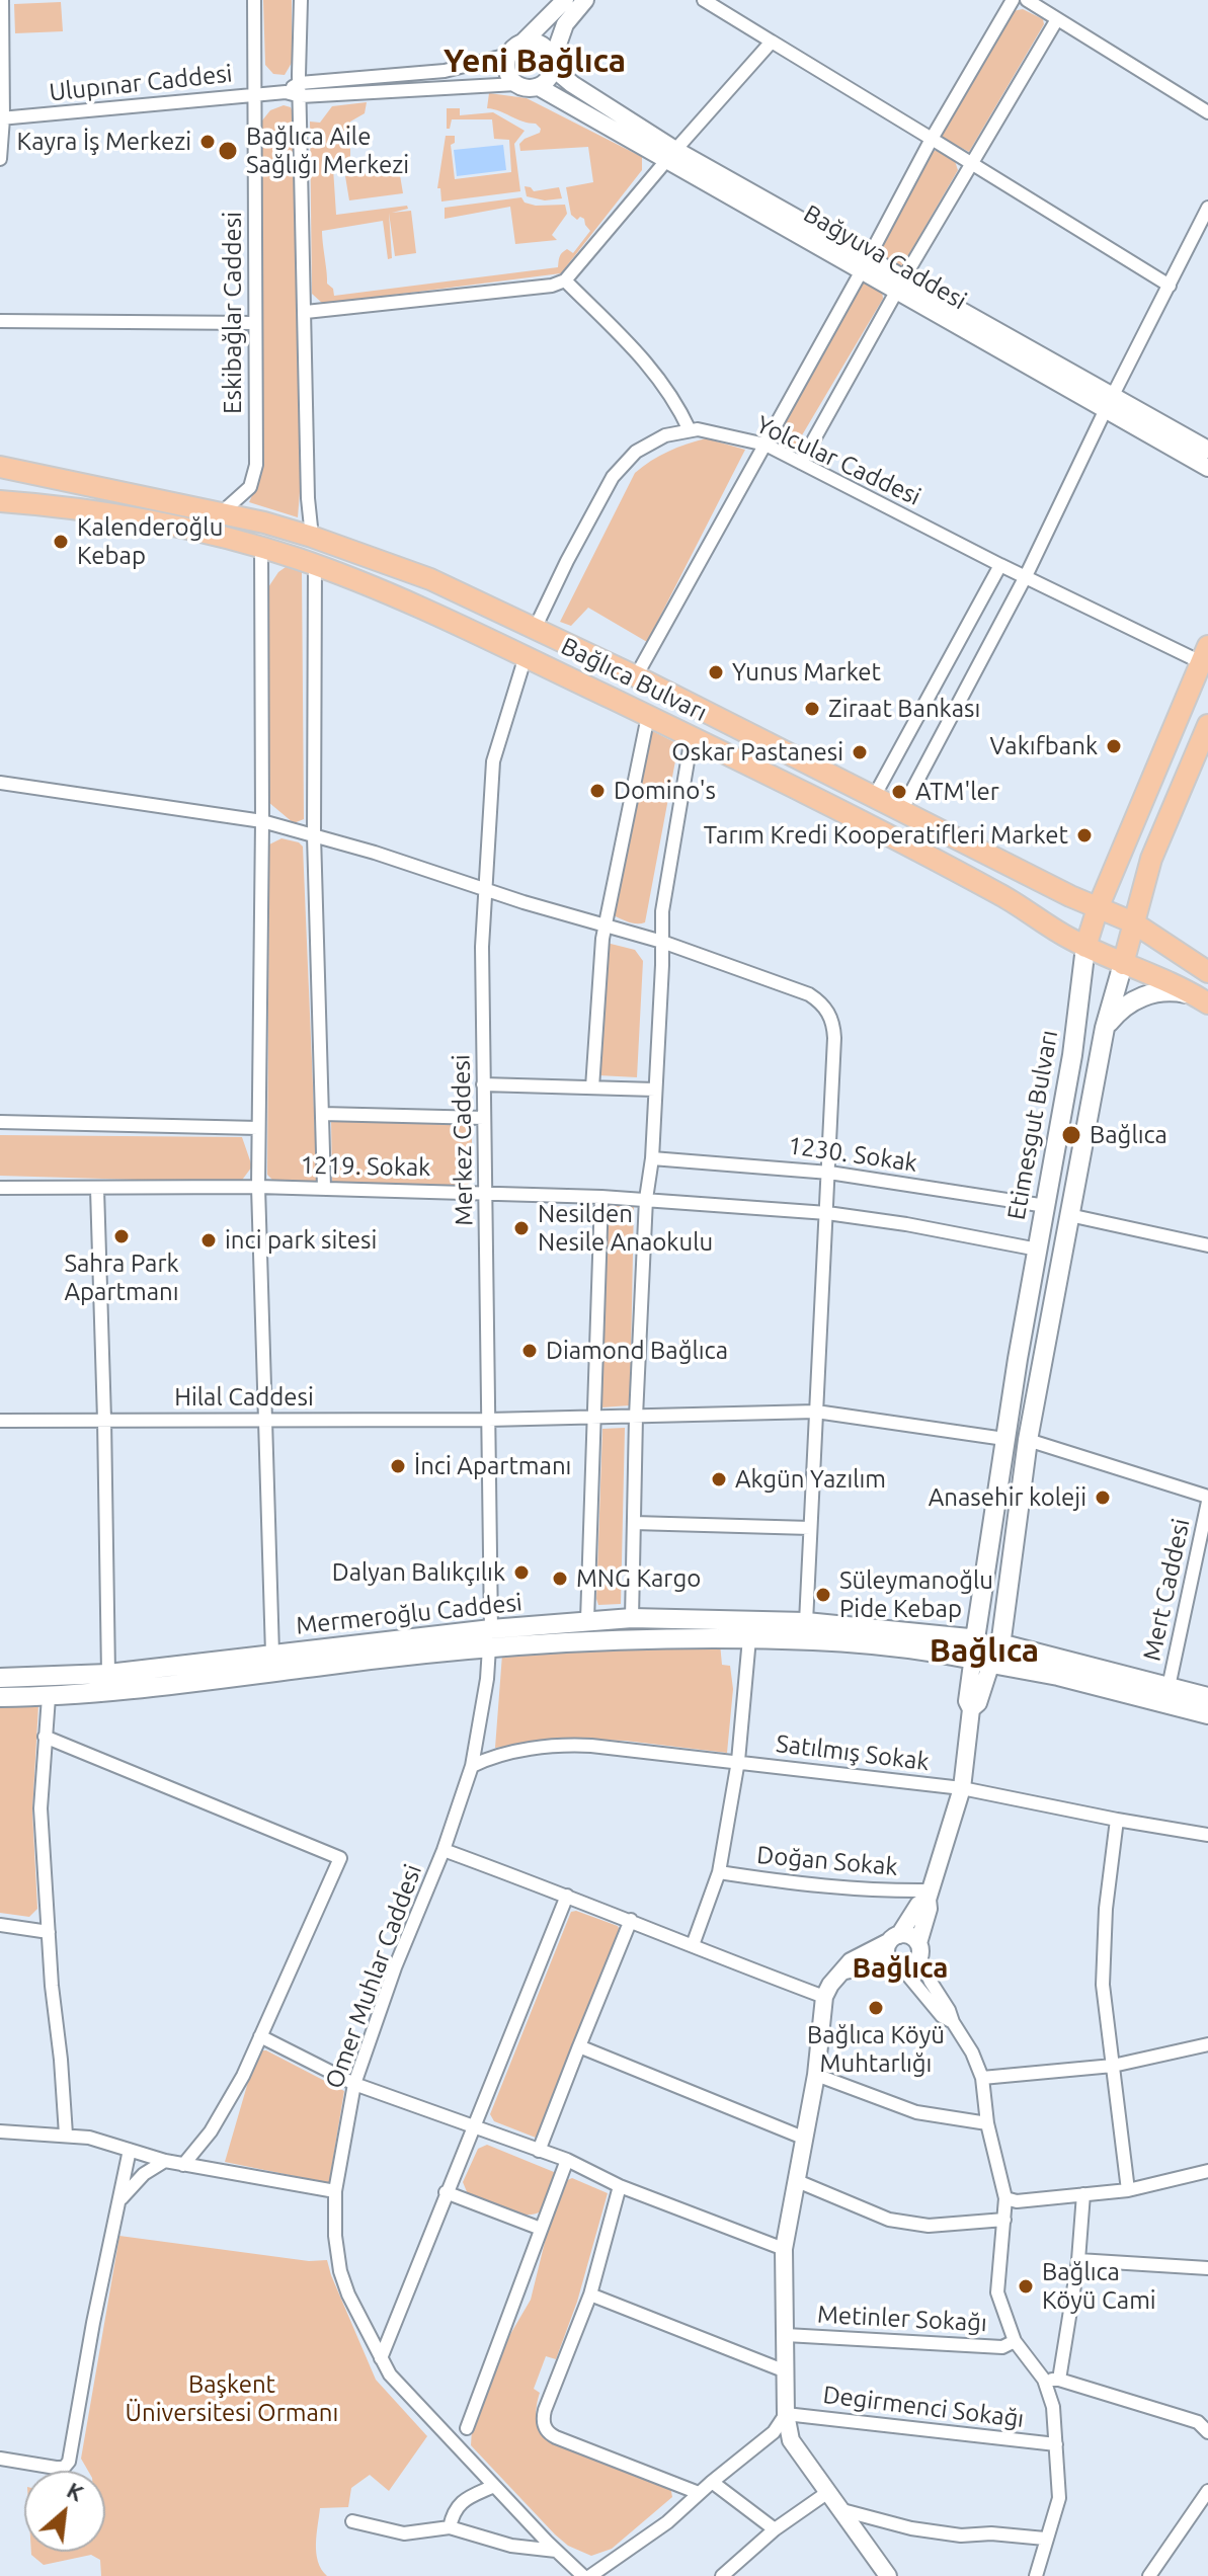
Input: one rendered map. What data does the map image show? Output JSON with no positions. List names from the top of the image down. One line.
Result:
{"streets":{"main road":["Bağlıca Bulvarı","Etimesgut Bulvarı","Mermeroğlu Caddesi"],"street":["Ulupınar Caddesi","Bağyuva Caddesi","Eskibağlar Caddesi","Yolcular Caddesi","Merkez Caddesi","1230. Sokak","1219. Sokak","Hilal Caddesi","Mert Caddesi","Satılmış Sokak","Doğan Sokak","Omer Muhlar Caddesi","Metinler Sokağı","Degirmenci Sokağı"]},"crossings":[["Ulupınar Caddesi","Bağyuva Caddesi"],["Ulupınar Caddesi","Eskibağlar Caddesi"],["Eskibağlar Caddesi","Bağlıca Bulvarı"],["Yolcular Caddesi","Bağlıca Bulvarı"],["Yolcular Caddesi","Etimesgut Bulvarı"],["Bağlıca Bulvarı","Etimesgut Bulvarı"],["Bağlıca Bulvarı","Merkez Caddesi"],["Etimesgut Bulvarı","1230. Sokak"],["Etimesgut Bulvarı","1219. Sokak"],["Etimesgut Bulvarı","Hilal Caddesi"],["Etimesgut Bulvarı","Mermeroğlu Caddesi"],["Merkez Caddesi","1219. Sokak"],["Merkez Caddesi","Hilal Caddesi"],["Merkez Caddesi","Mermeroğlu Caddesi"],["Merkez Caddesi","Omer Muhlar Caddesi"],["Mermeroğlu Caddesi","Omer Muhlar Caddesi"],["Satılmış Sokak","Omer Muhlar Caddesi"]],"districts":["Yeni Bağlıca","Bağlıca","Bağlıca"],"parks":["Başkent Üniversitesi Ormanı"],"places":["Kayra İş Merkezi","Bağlıca Aile Sağlığı Merkezi","Kalenderoğlu Kebap","Yunus Market","Ziraat Bankası","Vakıfbank","Oskar Pastanesi","Domino's","ATM'ler","Tarım Kredi Kooperatifleri Market","Bağlıca","Nesilden Nesile Anaokulu","Sahra Park Apartmanı","inci park sitesi","Diamond Bağlıca","İnci Apartmanı","Akgün Yazılım","Anasehir koleji","Dalyan Balıkçılık","MNG Kargo","Süleymanoğlu Pide Kebap","Bağlıca Köyü Muhtarlığı","Bağlıca Köyü Cami"],"north":"top right"}
